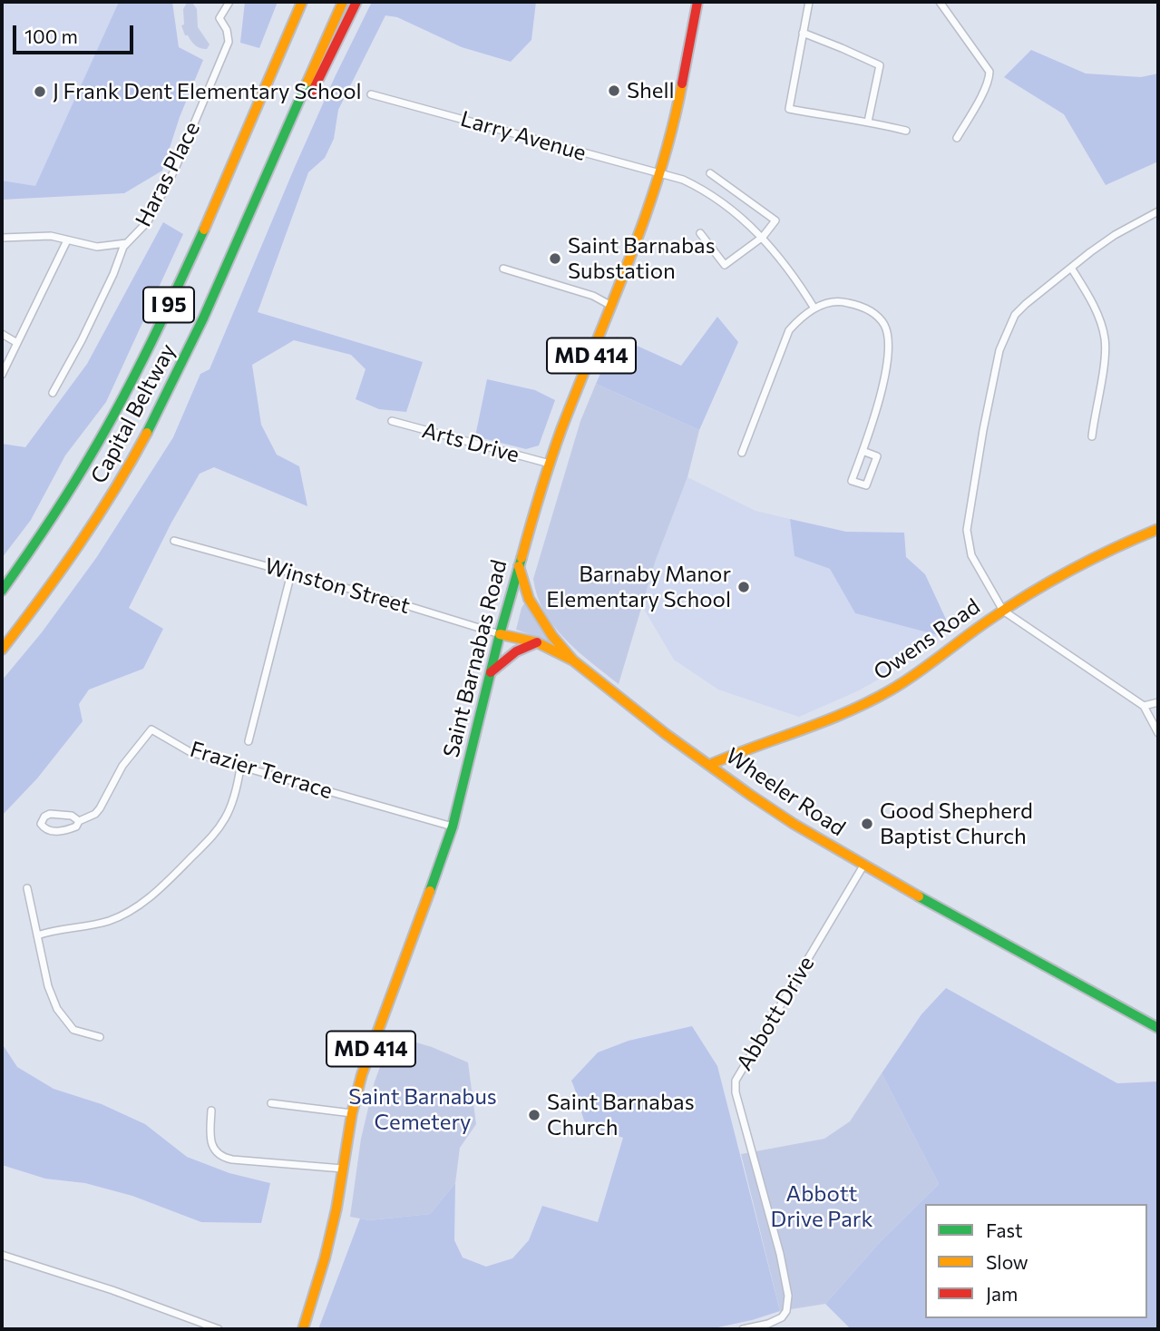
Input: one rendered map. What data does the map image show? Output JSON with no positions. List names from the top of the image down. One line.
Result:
{"streets":{"main road":["I 95","MD 414","Capital Beltway","Owens Road","Saint Barnabas Road","Wheeler Road"],"street":["Larry Avenue","Haras Place","Arts Drive","Winston Street","Frazier Terrace","Abbott Drive"]},"crossings":[["Larry Avenue","Saint Barnabas Road"],["Arts Drive","Saint Barnabas Road"],["Winston Street","Saint Barnabas Road"],["Winston Street","Wheeler Road"],["Owens Road","Wheeler Road"],["Saint Barnabas Road","Frazier Terrace"],["Saint Barnabas Road","Wheeler Road"],["Wheeler Road","Abbott Drive"]],"parks":["Saint Barnabus Cemetery","Abbott Drive Park"],"places":["Shell","J Frank Dent Elementary School","Saint Barnabas Substation","Barnaby Manor Elementary School","Good Shepherd Baptist Church","Saint Barnabas Church"],"legend":["Fast","Slow","Jam"],"scale_bar":"100 m"}
